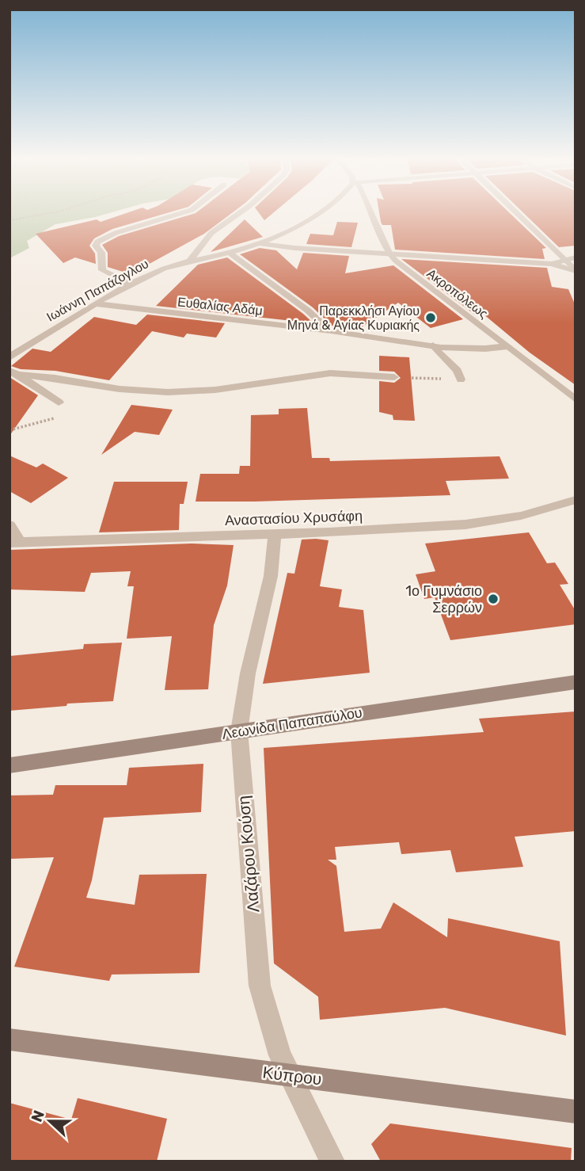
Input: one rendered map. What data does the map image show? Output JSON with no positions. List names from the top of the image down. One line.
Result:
{"streets":{"main road":["Λεωνίδα Παπαπαύλου","Κύπρου"],"street":["Ιωάννη Παπάζογλου","Ακροπόλεως","Ευθαλίας Αδάμ","Αναστασίου Χρυσάφη","Λαζάρου Κούση"]},"crossings":[["Ιωάννη Παπάζογλου","Ευθαλίας Αδάμ"],["Ακροπόλεως","Ευθαλίας Αδάμ"],["Αναστασίου Χρυσάφη","Λαζάρου Κούση"],["Λεωνίδα Παπαπαύλου","Λαζάρου Κούση"],["Λαζάρου Κούση","Κύπρου"]],"places":["Παρεκκλήσι Αγίου Μηνά & Αγίας Κυριακής","1ο Γυμνάσιο Σερρών"],"north":"left"}
